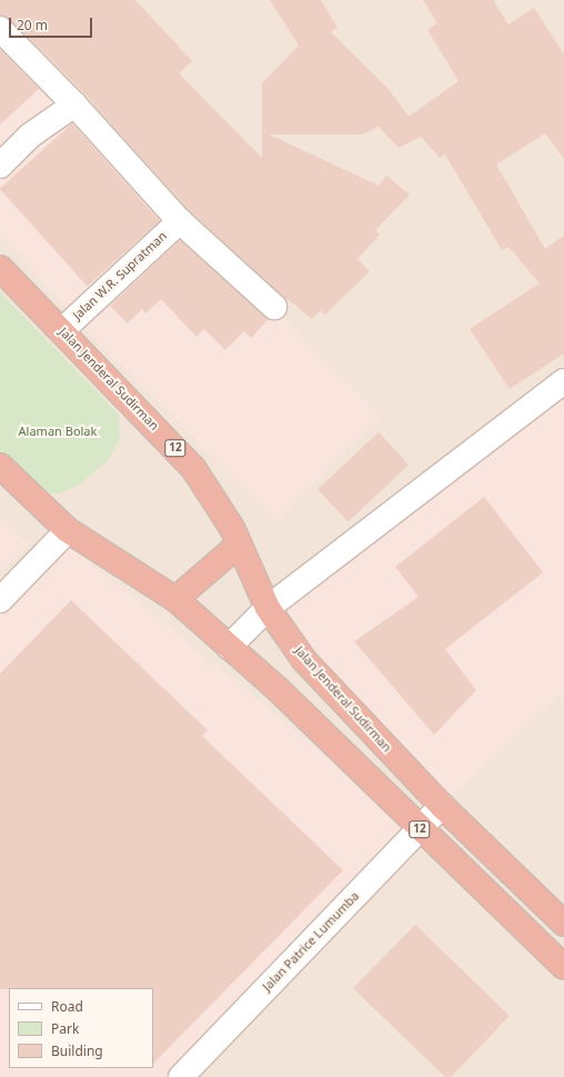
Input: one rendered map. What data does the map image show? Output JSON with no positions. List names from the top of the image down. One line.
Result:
{"streets":{"highway":["Jalan Jenderal Sudirman","12"],"street":["Jalan W.R. Supratman","Jalan Patrice Lumumba"]},"crossings":[["Jalan W.R. Supratman","Jalan Jenderal Sudirman"],["Jalan Jenderal Sudirman","Jalan Patrice Lumumba"],["12","Jalan Patrice Lumumba"]],"parks":["Alaman Bolak"],"legend":["Road","Park","Building"],"scale_bar":"20 m"}
